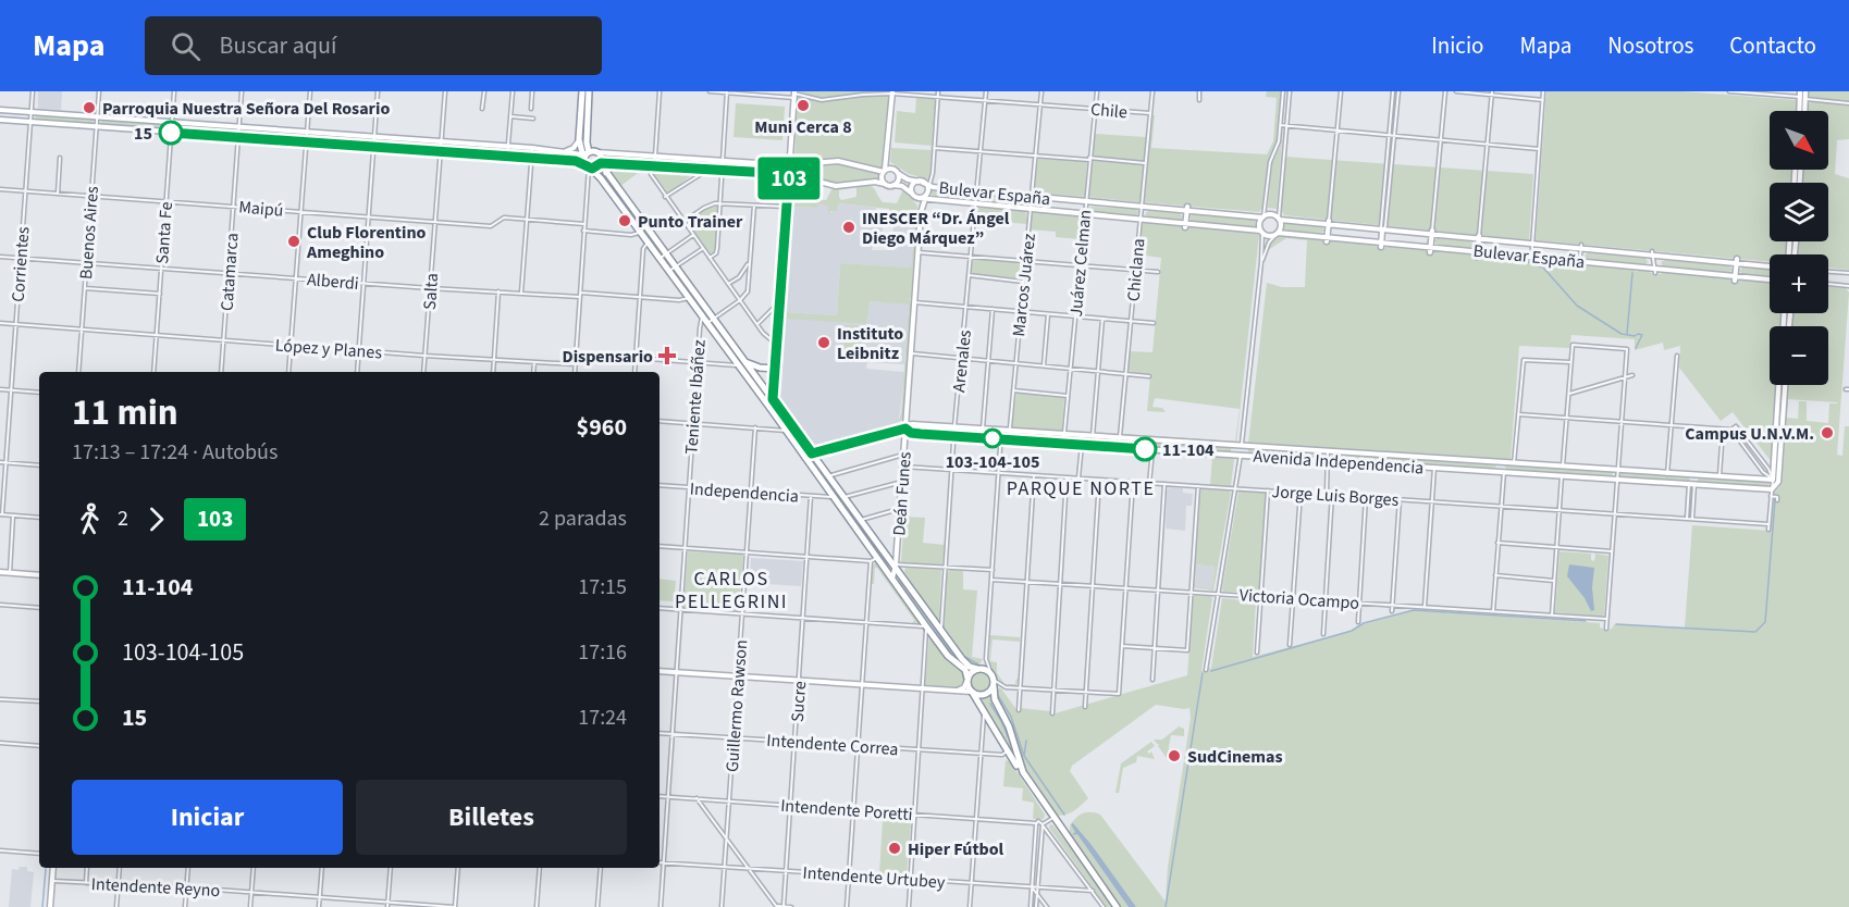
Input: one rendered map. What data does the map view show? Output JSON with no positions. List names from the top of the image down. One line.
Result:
{"streets":{"main road":["Bulevar España","Avenida Independencia","Deán Funes"],"street":["Chile","Maipú","Buenos Aires","Santa Fe","Juárez Celman","Corrientes","Chiclana","Catamarca","Alberdi","Marcos Juárez","Salta","López y Planes","Arenales","Teniente Ibáñez","Independencia","Jorge Luis Borges","Victoria Ocampo","Sucre","Guillermo Rawson","Intendente Correa","Intendente Poretti","Intendente Urtubey","Intendente Reyno"]},"crossings":[["Chile","Juárez Celman"],["Chile","Chiclana"],["Chile","Marcos Juárez"],["Chile","Arenales"],["Chile","Deán Funes"],["Bulevar España","Juárez Celman"],["Bulevar España","Chiclana"],["Bulevar España","Marcos Juárez"],["Bulevar España","Arenales"],["Bulevar España","Deán Funes"],["Maipú","Buenos Aires"],["Maipú","Santa Fe"],["Maipú","Corrientes"],["Maipú","Catamarca"],["Maipú","Salta"],["Buenos Aires","Alberdi"],["Buenos Aires","López y Planes"],["Santa Fe","Alberdi"],["Santa Fe","López y Planes"],["Juárez Celman","Avenida Independencia"],["Corrientes","Alberdi"],["Corrientes","López y Planes"],["Chiclana","Avenida Independencia"],["Catamarca","Alberdi"],["Catamarca","López y Planes"],["Alberdi","Salta"],["Marcos Juárez","Avenida Independencia"],["Salta","López y Planes"],["Arenales","Avenida Independencia"],["Arenales","Jorge Luis Borges"],["Teniente Ibáñez","Independencia"],["Teniente Ibáñez","Intendente Correa"],["Teniente Ibáñez","Intendente Poretti"],["Teniente Ibáñez","Intendente Urtubey"],["Avenida Independencia","Deán Funes"],["Independencia","Sucre"],["Independencia","Guillermo Rawson"],["Deán Funes","Jorge Luis Borges"],["Sucre","Intendente Correa"],["Sucre","Intendente Poretti"],["Sucre","Intendente Urtubey"],["Guillermo Rawson","Intendente Correa"],["Guillermo Rawson","Intendente Poretti"],["Guillermo Rawson","Intendente Urtubey"]],"districts":["PARQUE NORTE","CARLOS PELLEGRINI"],"places":{"other":["Muni Cerca 8","Parroquia Nuestra Señora Del Rosario","15","Punto Trainer","INESCER “Dr. Ángel Diego Márquez”","Club Florentino Ameghino","Instituto Leibnitz","Campus U.N.V.M.","103-104-105","11-104","SudCinemas","Hiper Fútbol"],"health":["Dispensario"]},"lines":["bus line 103"],"north":"bottom right","page":{"header":"Mapa","search":"Buscar aquí","nav":["Inicio","Mapa","Nosotros","Contacto"],"on_map":"103","map_buttons":["+","−"],"heading":["11 min","17:13 – 17:24 · Autobús","$960"],"legs":["2","103","2 paradas"],"list":[{"name":"11-104","value":"17:15"},{"name":"103-104-105","value":"17:16"},{"name":"15","value":"17:24"}],"buttons":["Iniciar","Billetes"]}}
